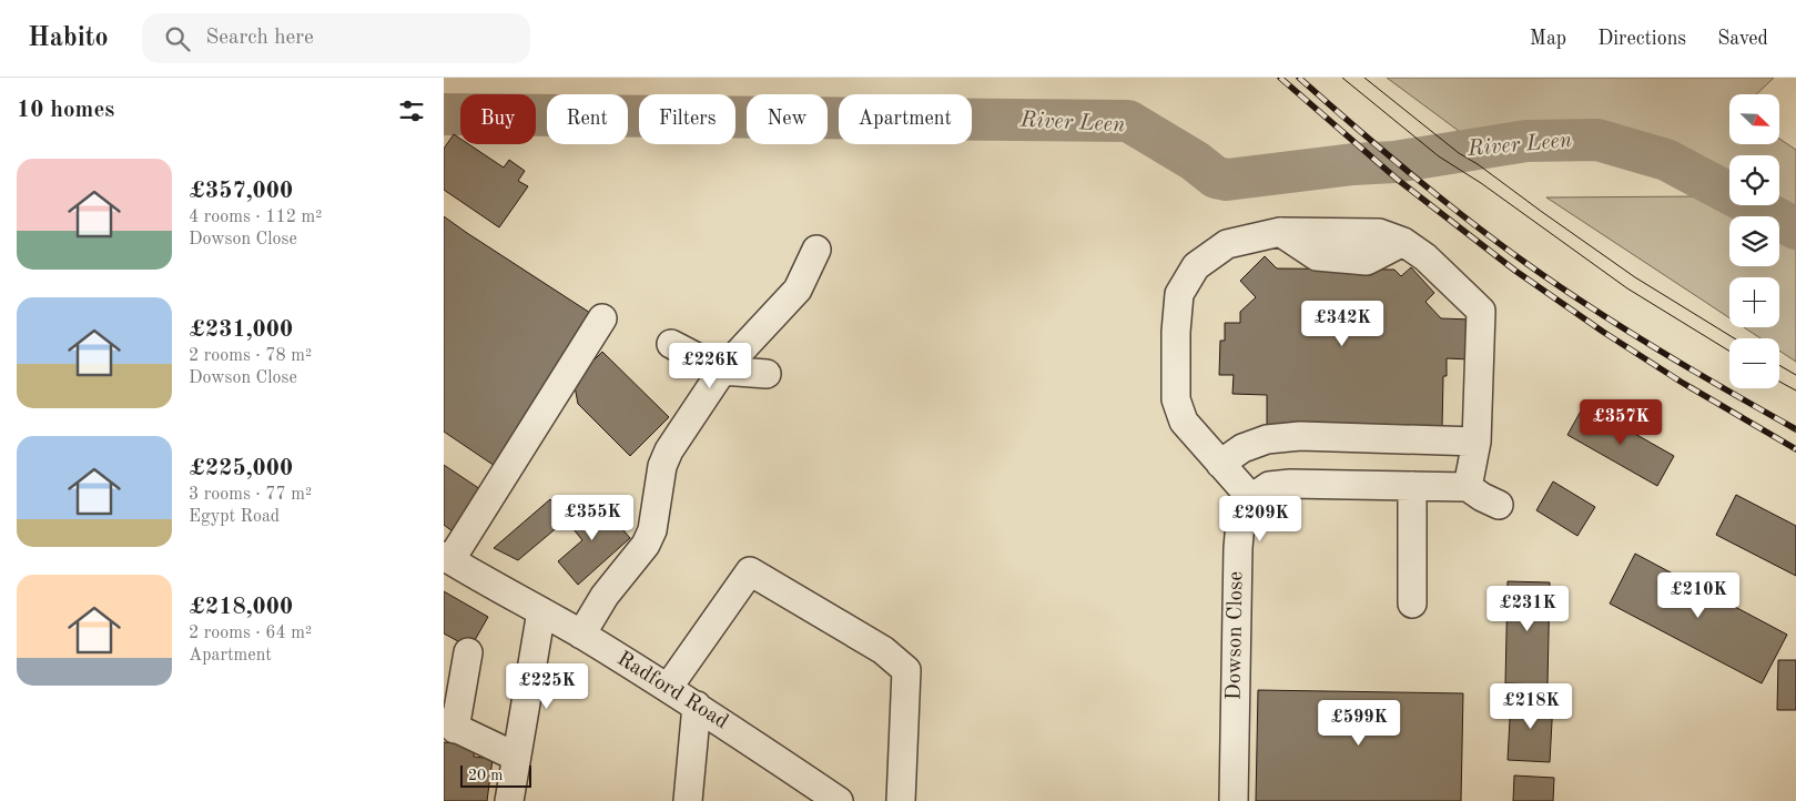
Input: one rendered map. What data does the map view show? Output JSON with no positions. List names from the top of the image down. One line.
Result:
{"streets":{"street":["Dowson Close","Radford Road"]},"water":["River Leen"],"scale_bar":"20 m","north":"bottom right","page":{"header":"Habito","search":"Search here","nav":["Map","Directions","Saved"],"heading":"10 homes","map_buttons":["+","−"],"chip":["Buy","Rent","Filters","New","Apartment"],"list":[{"name":"£357,000","note":"4 rooms · 112 m² · Dowson Close"},{"name":"£231,000","note":"2 rooms · 78 m² · Dowson Close"},{"name":"£225,000","note":"3 rooms · 77 m² · Egypt Road"},{"name":"£218,000","note":"2 rooms · 64 m² · Apartment"}],"price":["£342K","£226K","£357K","£355K","£209K","£210K","£231K","£225K","£218K","£599K"],"scale":"20 m"}}
